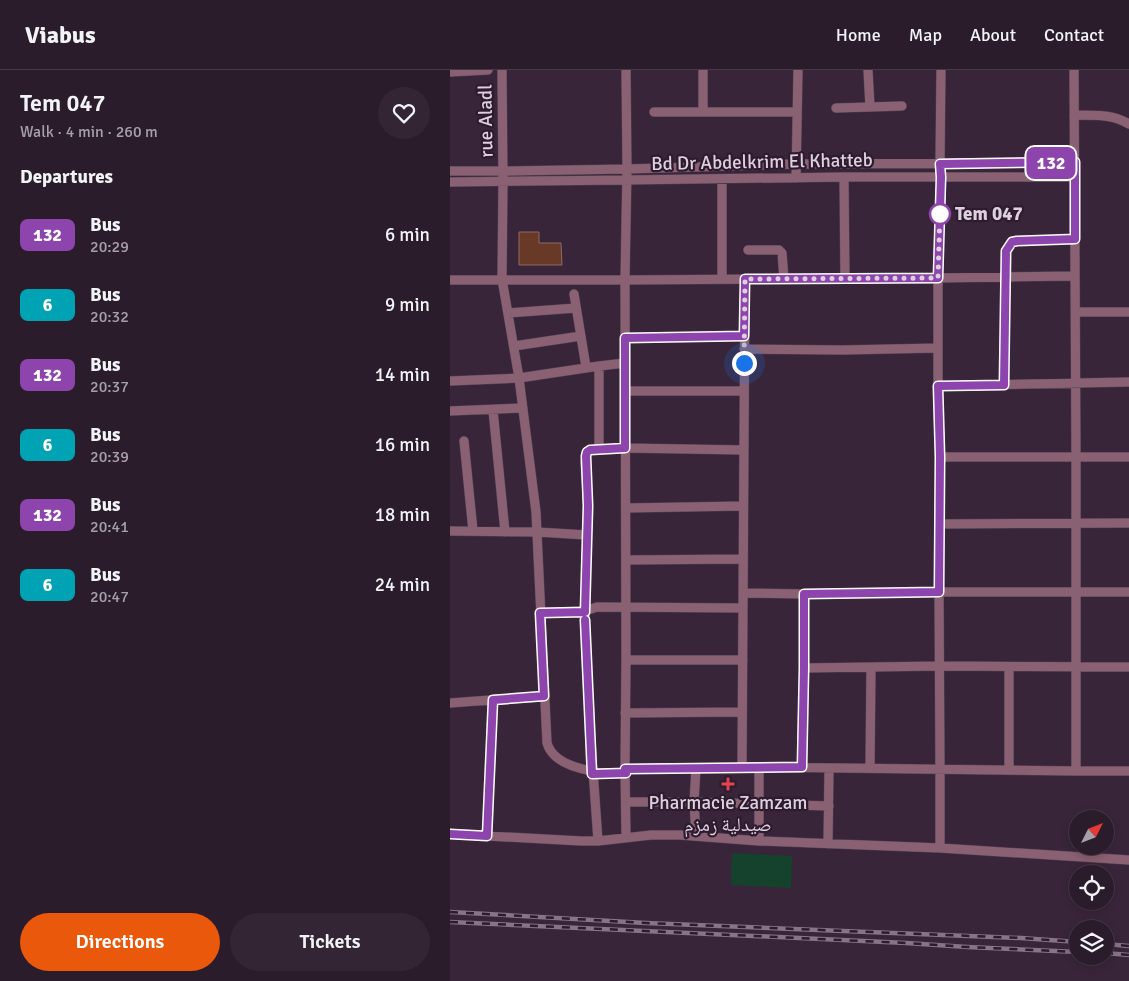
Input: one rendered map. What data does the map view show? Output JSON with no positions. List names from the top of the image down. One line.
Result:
{"streets":{"street":["rue Aladl","Bd Dr Abdelkrim El Khatteb"]},"crossings":[["rue Aladl","Bd Dr Abdelkrim El Khatteb"]],"places":{"other":["Tem 047"],"health":["Pharmacie Zamzam صيدلية زمزم"]},"lines":["bus line 132"],"north":"top right","page":{"header":"Viabus","nav":["Home","Map","About","Contact"],"heading":[["Tem 047","Walk · 4 min · 260 m"],"Departures"],"on_map":"132","list":[{"mark":"132","name":"Bus","note":"20:29","value":"6 min"},{"mark":"6","name":"Bus","note":"20:32","value":"9 min"},{"mark":"132","name":"Bus","note":"20:37","value":"14 min"},{"mark":"6","name":"Bus","note":"20:39","value":"16 min"},{"mark":"132","name":"Bus","note":"20:41","value":"18 min"},{"mark":"6","name":"Bus","note":"20:47","value":"24 min"}],"buttons":["Directions","Tickets"]}}
